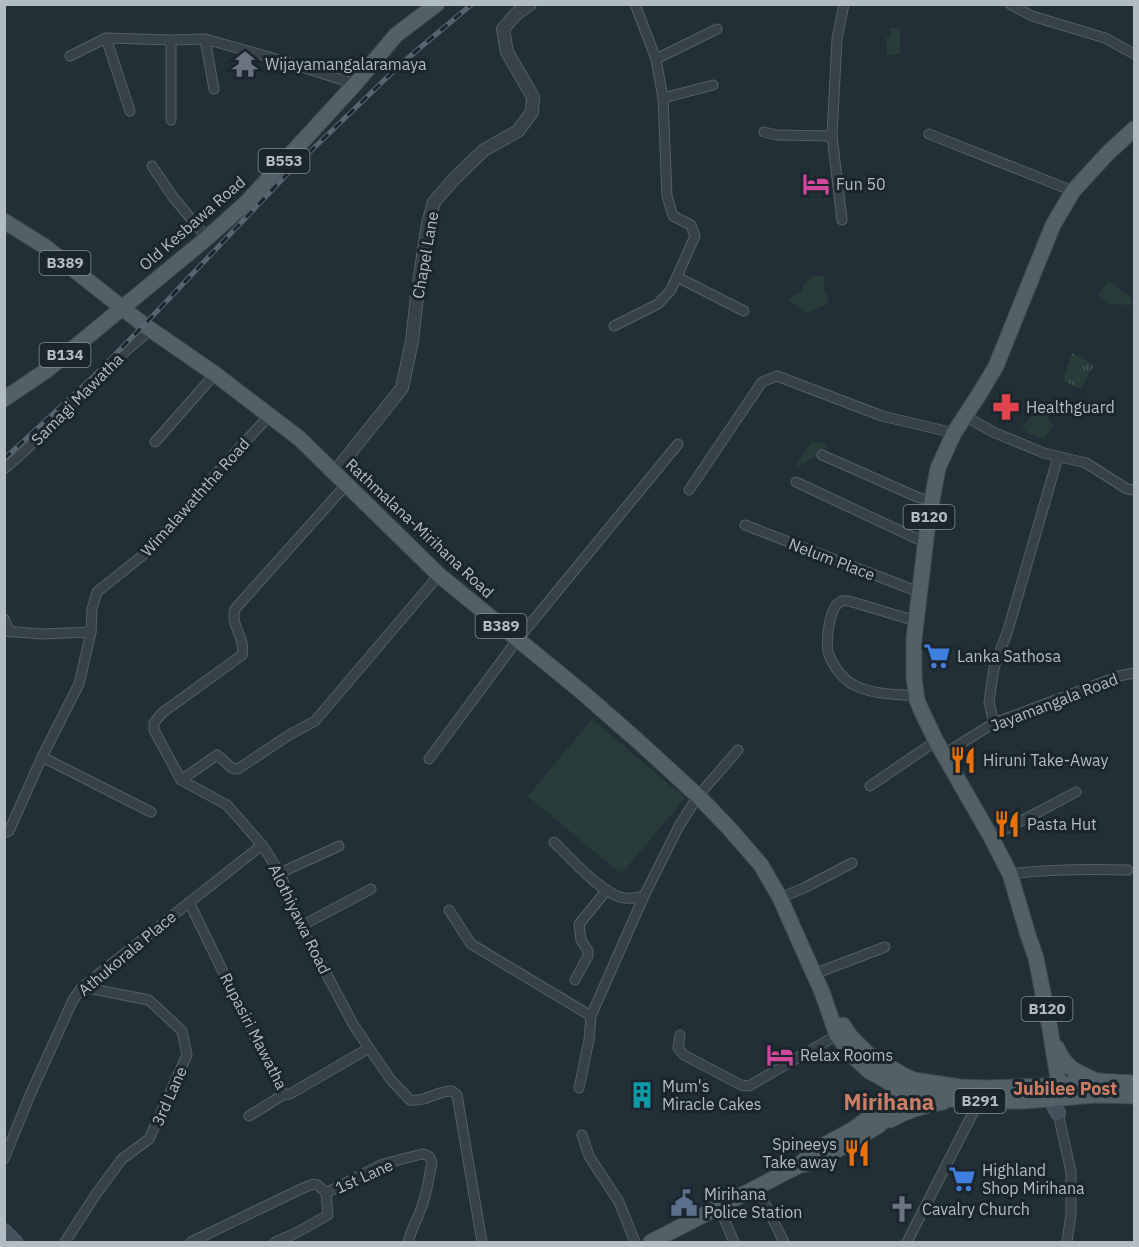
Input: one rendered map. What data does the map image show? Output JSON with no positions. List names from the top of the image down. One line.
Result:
{"streets":{"main road":["B553","Old Kesbawa Road","B389","B134","B120","Rathmalana-Mirihana Road","B291"],"street":["Chapel Lane","Samagi Mawatha","Wimalawaththa Road","Nelum Place","Jayamangala Road","Alothiyawa Road","Athukorala Place","Rupasiri Mawatha","3rd Lane","1st Lane"]},"crossings":[["Old Kesbawa Road","B389"],["Old Kesbawa Road","Rathmalana-Mirihana Road"],["Chapel Lane","Rathmalana-Mirihana Road"],["B389","Rathmalana-Mirihana Road"],["Samagi Mawatha","Rathmalana-Mirihana Road"],["Wimalawaththa Road","Rathmalana-Mirihana Road"],["B120","Nelum Place"],["B120","Jayamangala Road"],["B120","B291"],["Rathmalana-Mirihana Road","B291"],["Alothiyawa Road","Athukorala Place"],["Alothiyawa Road","Rupasiri Mawatha"],["Athukorala Place","Rupasiri Mawatha"],["Athukorala Place","3rd Lane"]],"districts":["Jubilee Post","Mirihana"],"places":{"temple":["Wijayamangalaramaya"],"hotel":["Fun 50","Relax Rooms"],"pharmacy":["Healthguard"],"supermarket":["Lanka Sathosa","Highland Shop Mirihana"],"restaurant":["Hiruni Take-Away","Pasta Hut","Spineeys Take away"],"building":["Mum's Miracle Cakes"],"public building":["Mirihana Police Station"],"church":["Cavalry Church"]}}
